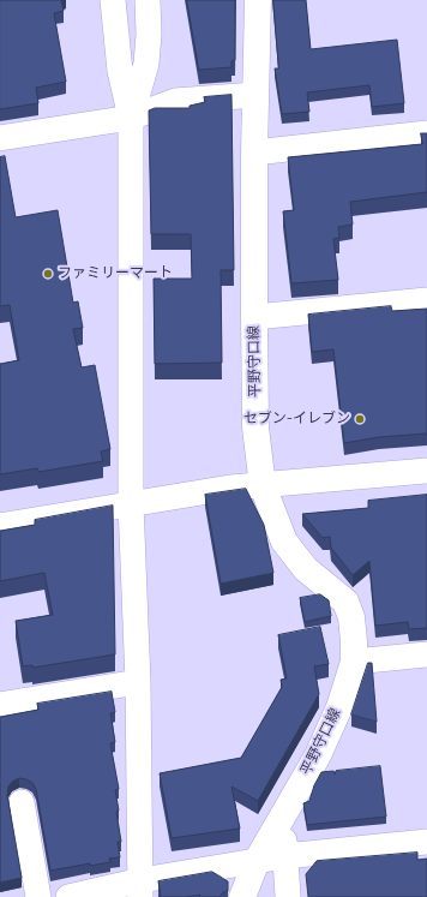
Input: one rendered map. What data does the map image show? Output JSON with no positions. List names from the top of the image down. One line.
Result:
{"streets":{"main road":["平野守口線"]},"places":["ファミリーマート","セブン-イレブン"]}
